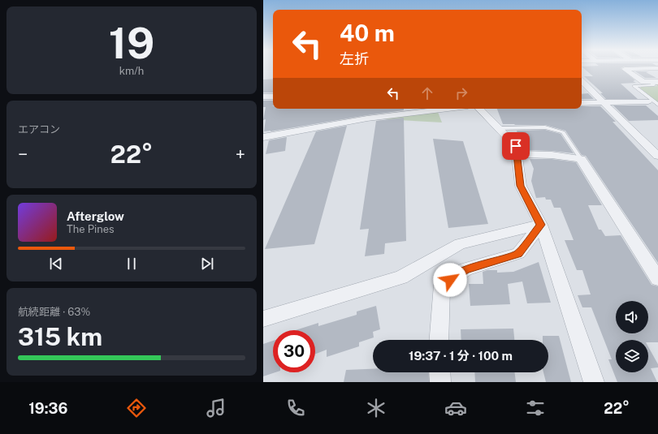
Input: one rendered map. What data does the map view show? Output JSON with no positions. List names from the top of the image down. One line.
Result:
{"page":{"tile":[["19","km/h"],"エアコン",["航続距離 · 63%","315 km"]],"turn":["40 m","左折"],"heat":["−","22°","+"],"song":["Afterglow","The Pines"],"limit":"30","trip":"19:37 · 1 分 · 100 m","tabs":["19:36","22°"]}}
